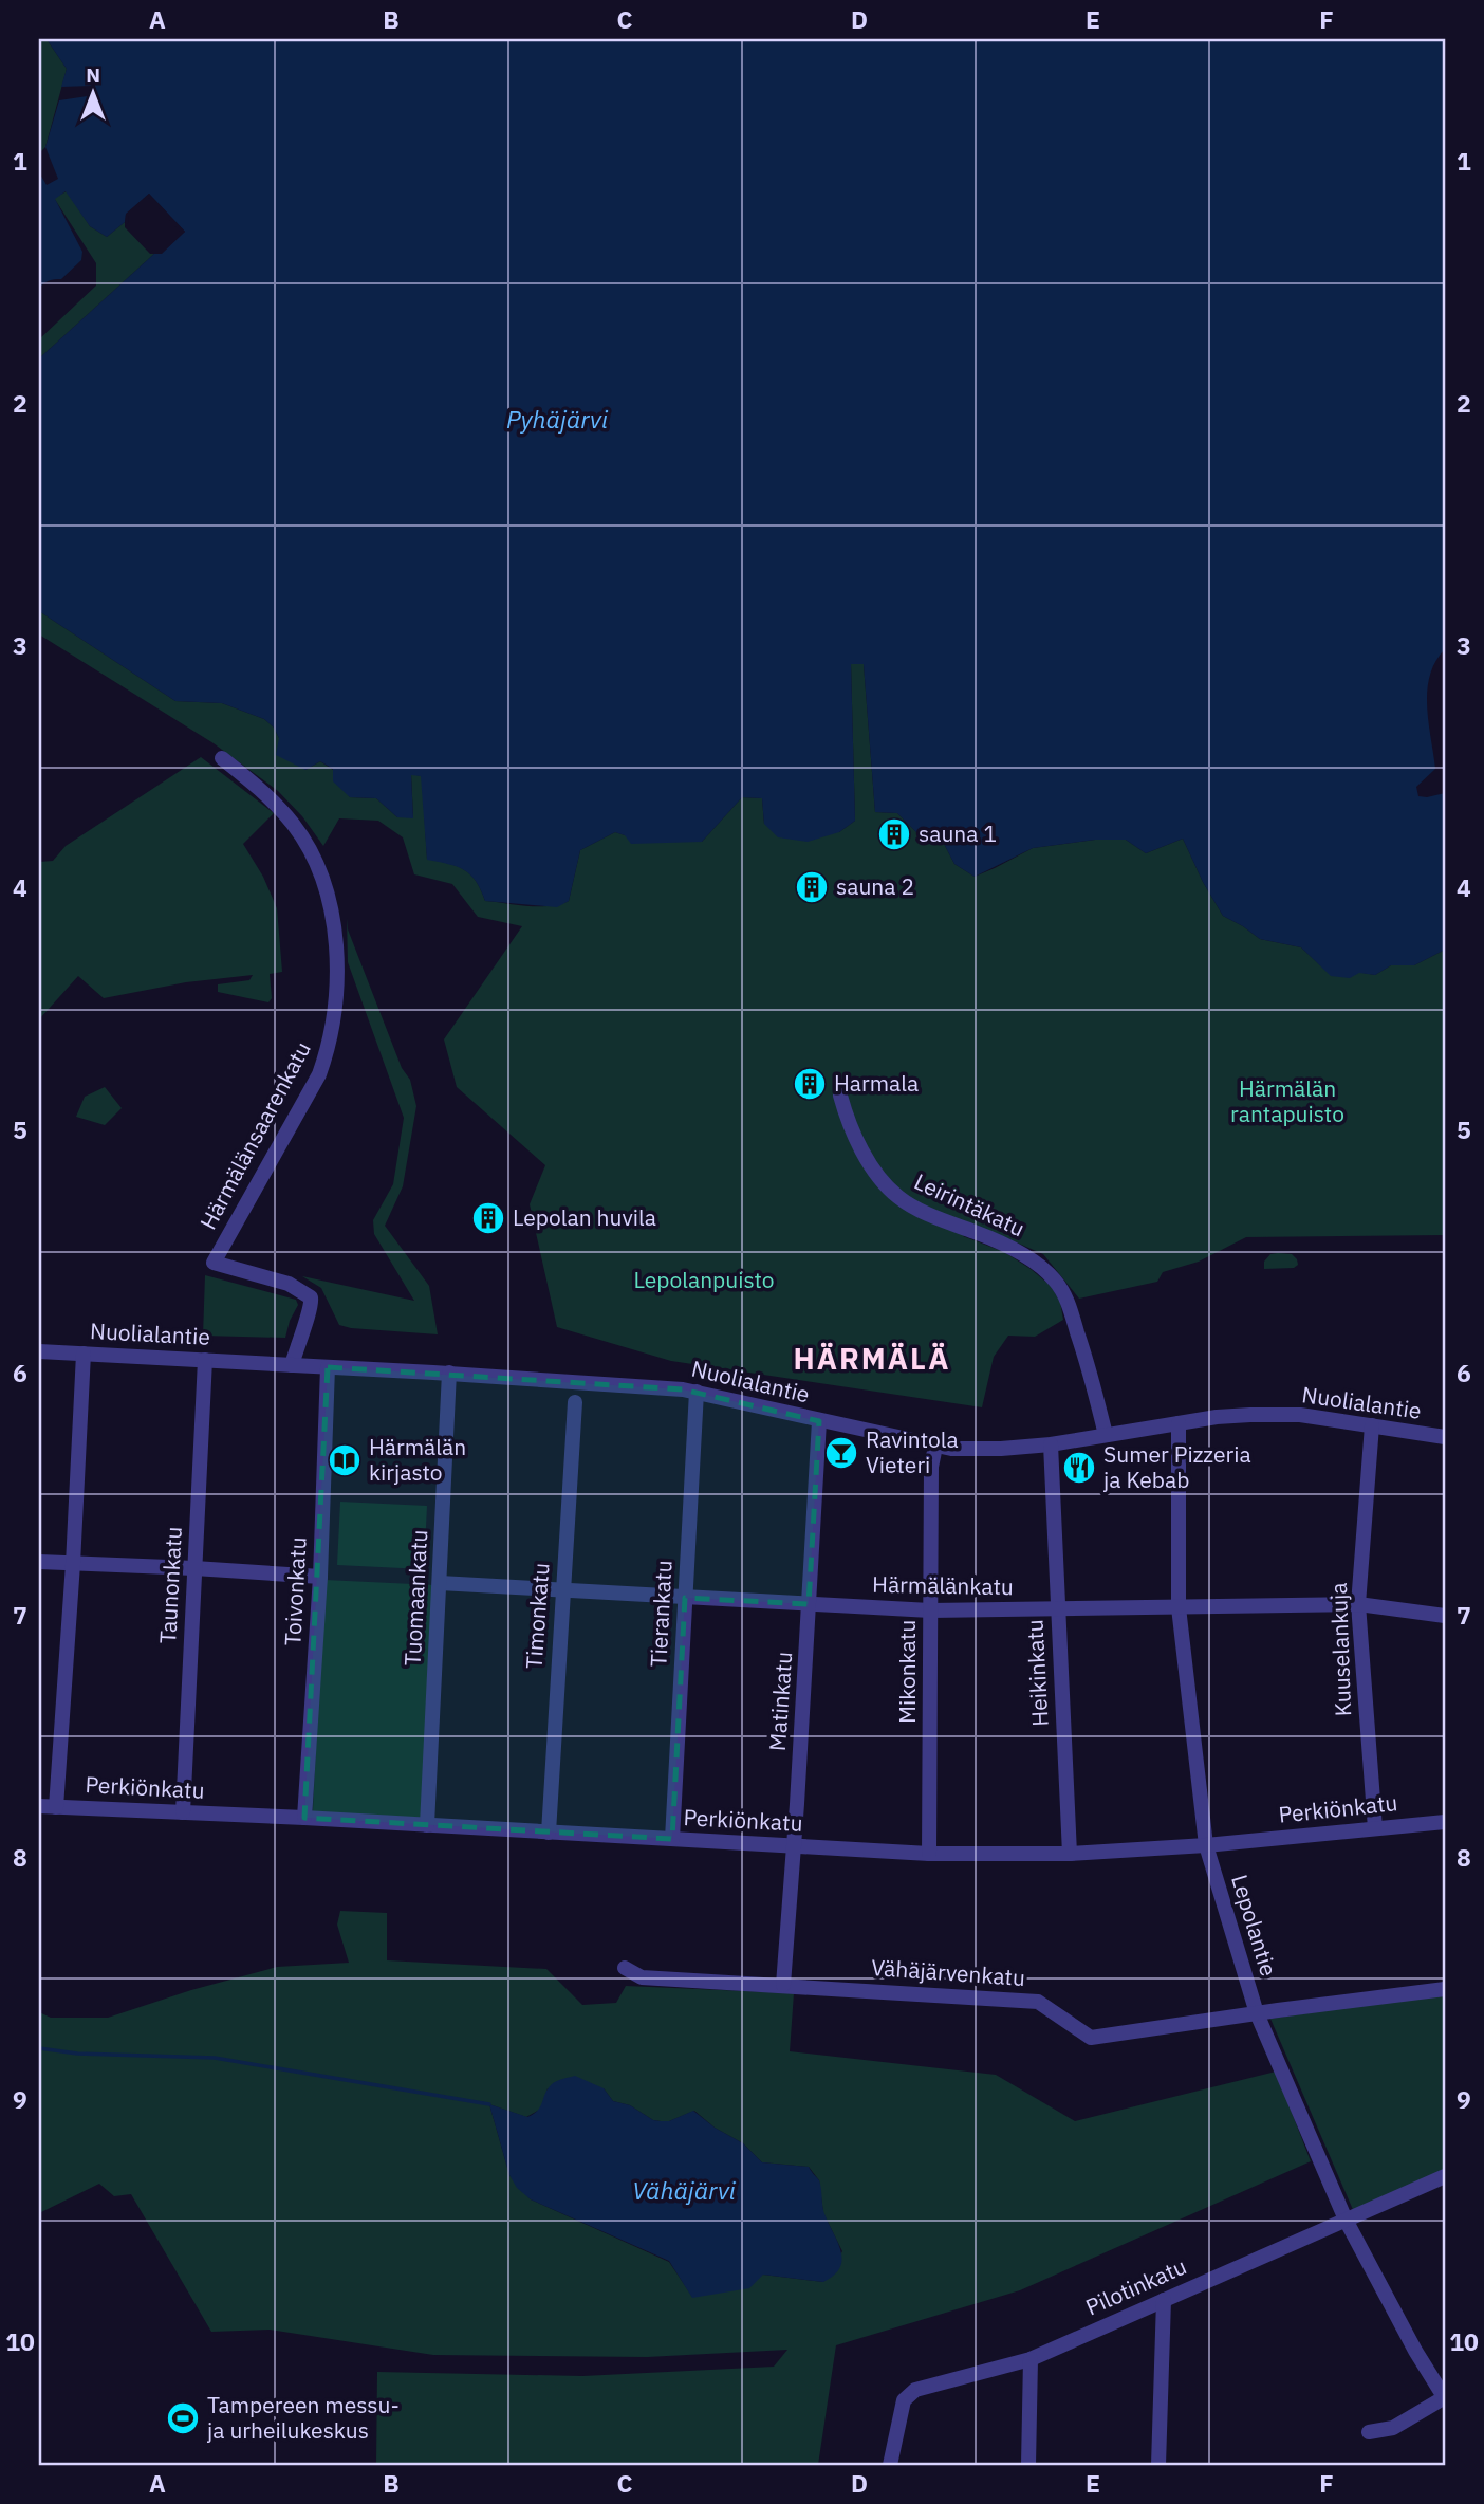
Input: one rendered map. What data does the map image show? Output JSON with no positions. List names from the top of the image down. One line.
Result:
{"streets":{"street":["Härmälänsaarenkatu","Leirintäkatu","Nuolialantie","Taunonkatu","Härmälänkatu","Toivonkatu","Tuomaankatu","Tierankatu","Timonkatu","Kuuselankuja","Mikonkatu","Heikinkatu","Matinkatu","Perkiönkatu","Lepolantie","Vähäjärvenkatu","Pilotinkatu"]},"crossings":[["Härmälänsaarenkatu","Nuolialantie"],["Leirintäkatu","Nuolialantie"],["Nuolialantie","Taunonkatu"],["Nuolialantie","Toivonkatu"],["Nuolialantie","Tuomaankatu"],["Nuolialantie","Tierankatu"],["Nuolialantie","Kuuselankuja"],["Nuolialantie","Mikonkatu"],["Nuolialantie","Heikinkatu"],["Nuolialantie","Matinkatu"],["Nuolialantie","Lepolantie"],["Taunonkatu","Perkiönkatu"],["Härmälänkatu","Tuomaankatu"],["Härmälänkatu","Tierankatu"],["Härmälänkatu","Timonkatu"],["Härmälänkatu","Kuuselankuja"],["Härmälänkatu","Mikonkatu"],["Härmälänkatu","Heikinkatu"],["Härmälänkatu","Matinkatu"],["Härmälänkatu","Lepolantie"],["Toivonkatu","Perkiönkatu"],["Tuomaankatu","Perkiönkatu"],["Tierankatu","Perkiönkatu"],["Timonkatu","Perkiönkatu"],["Kuuselankuja","Perkiönkatu"],["Mikonkatu","Perkiönkatu"],["Heikinkatu","Perkiönkatu"],["Matinkatu","Perkiönkatu"],["Matinkatu","Vähäjärvenkatu"],["Perkiönkatu","Lepolantie"],["Lepolantie","Vähäjärvenkatu"],["Lepolantie","Pilotinkatu"]],"districts":["HÄRMÄLÄ"],"water":["Pyhäjärvi","Vähäjärvi"],"parks":["Härmälän rantapuisto","Lepolanpuisto"],"places":{"building":["sauna 1","sauna 2","Harmala","Lepolan huvila"],"bar":["Ravintola Vieteri"],"library":["Härmälän kirjasto"],"restaurant":["Sumer Pizzeria ja Kebab"],"sports":["Tampereen messu- ja urheilukeskus"]},"north":"top","grid":{"columns":["A","B","C","D","E","F"],"rows":["1","2","3","4","5","6","7","8","9","10"]}}
